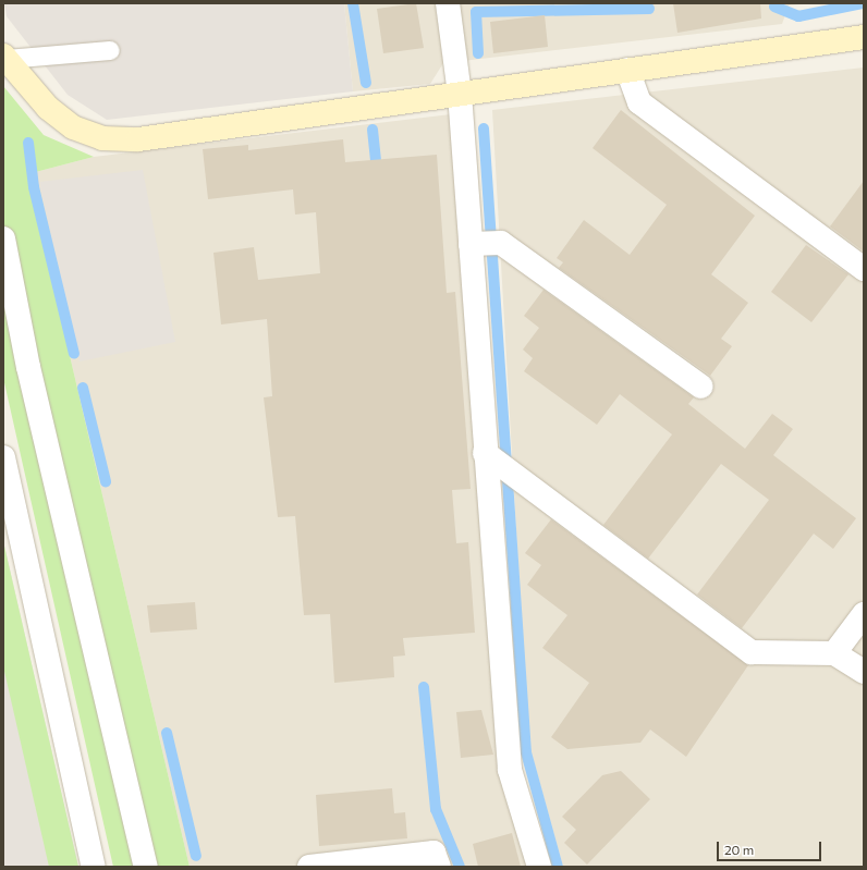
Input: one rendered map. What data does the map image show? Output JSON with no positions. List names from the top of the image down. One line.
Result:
{"scale_bar":"20 m"}
